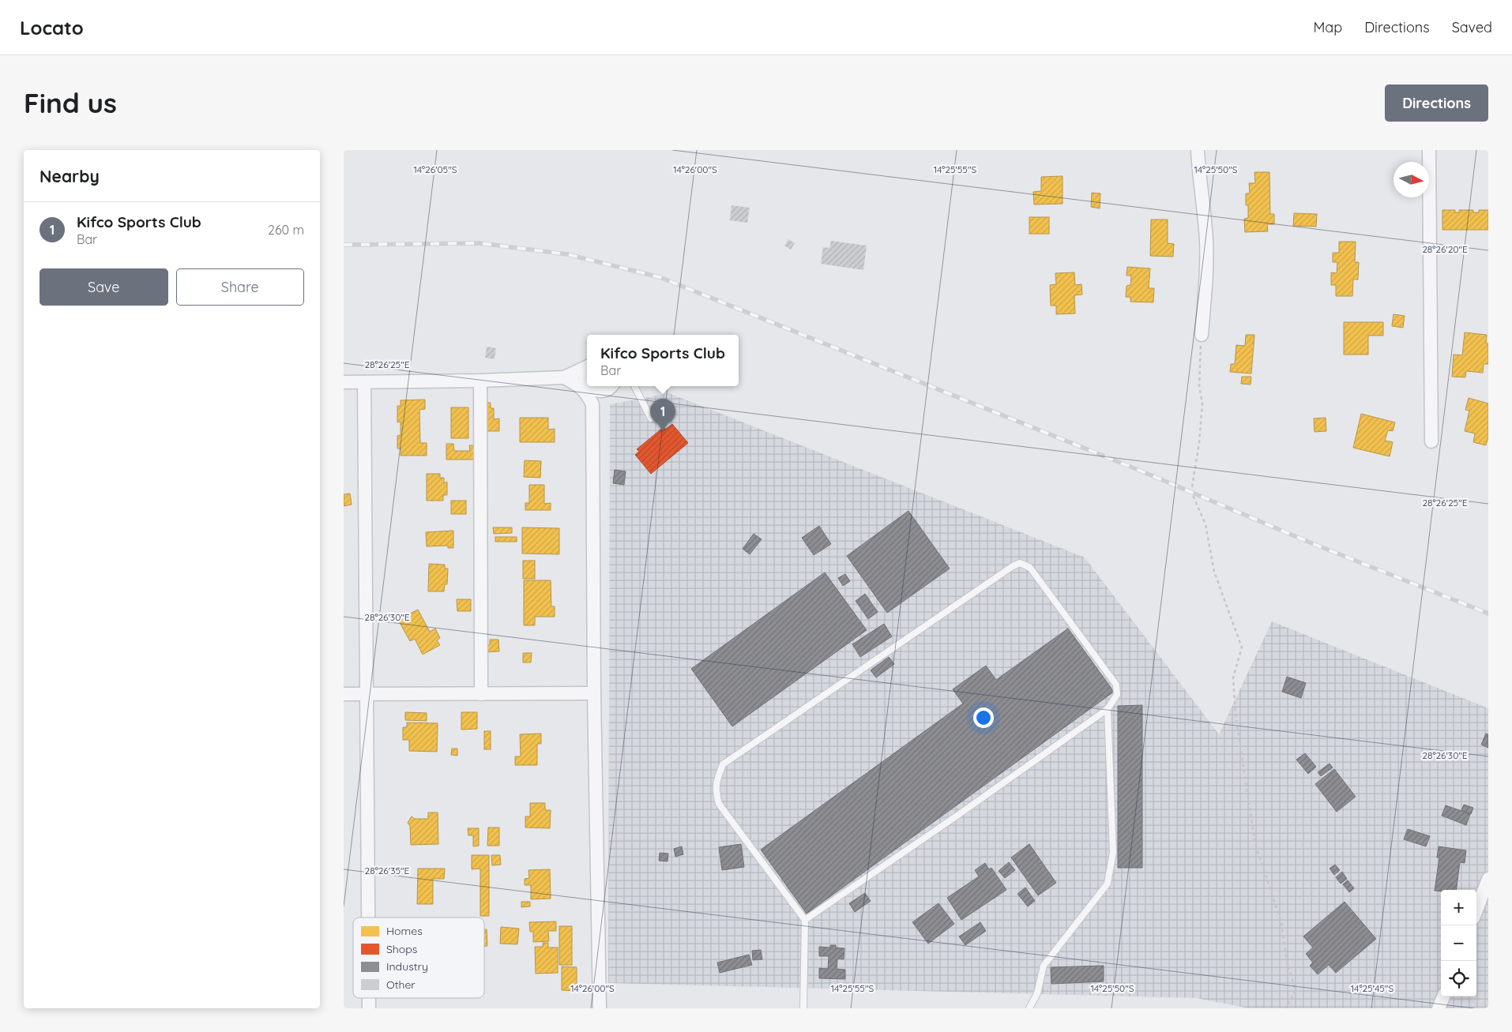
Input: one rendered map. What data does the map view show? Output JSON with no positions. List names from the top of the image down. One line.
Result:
{"legend":["Homes","Shops","Industry","Other"],"north":"right","page":{"header":"Locato","nav":["Map","Directions","Saved"],"buttons":["Directions",["Save","Share"]],"title":"Find us","heading":"Nearby","list":[{"mark":"1","name":"Kifco Sports Club","note":"Bar","value":"260 m"}],"popup":["Kifco Sports Club","Bar"],"pins":"1","map_buttons":["+","−"]},"coordinates":["14°26'05\"S","14°26'00\"S","14°25'55\"S","14°25'50\"S","28°26'20\"E","28°26'25\"E","28°26'30\"E","28°26'35\"E","14°25'45\"S"]}
